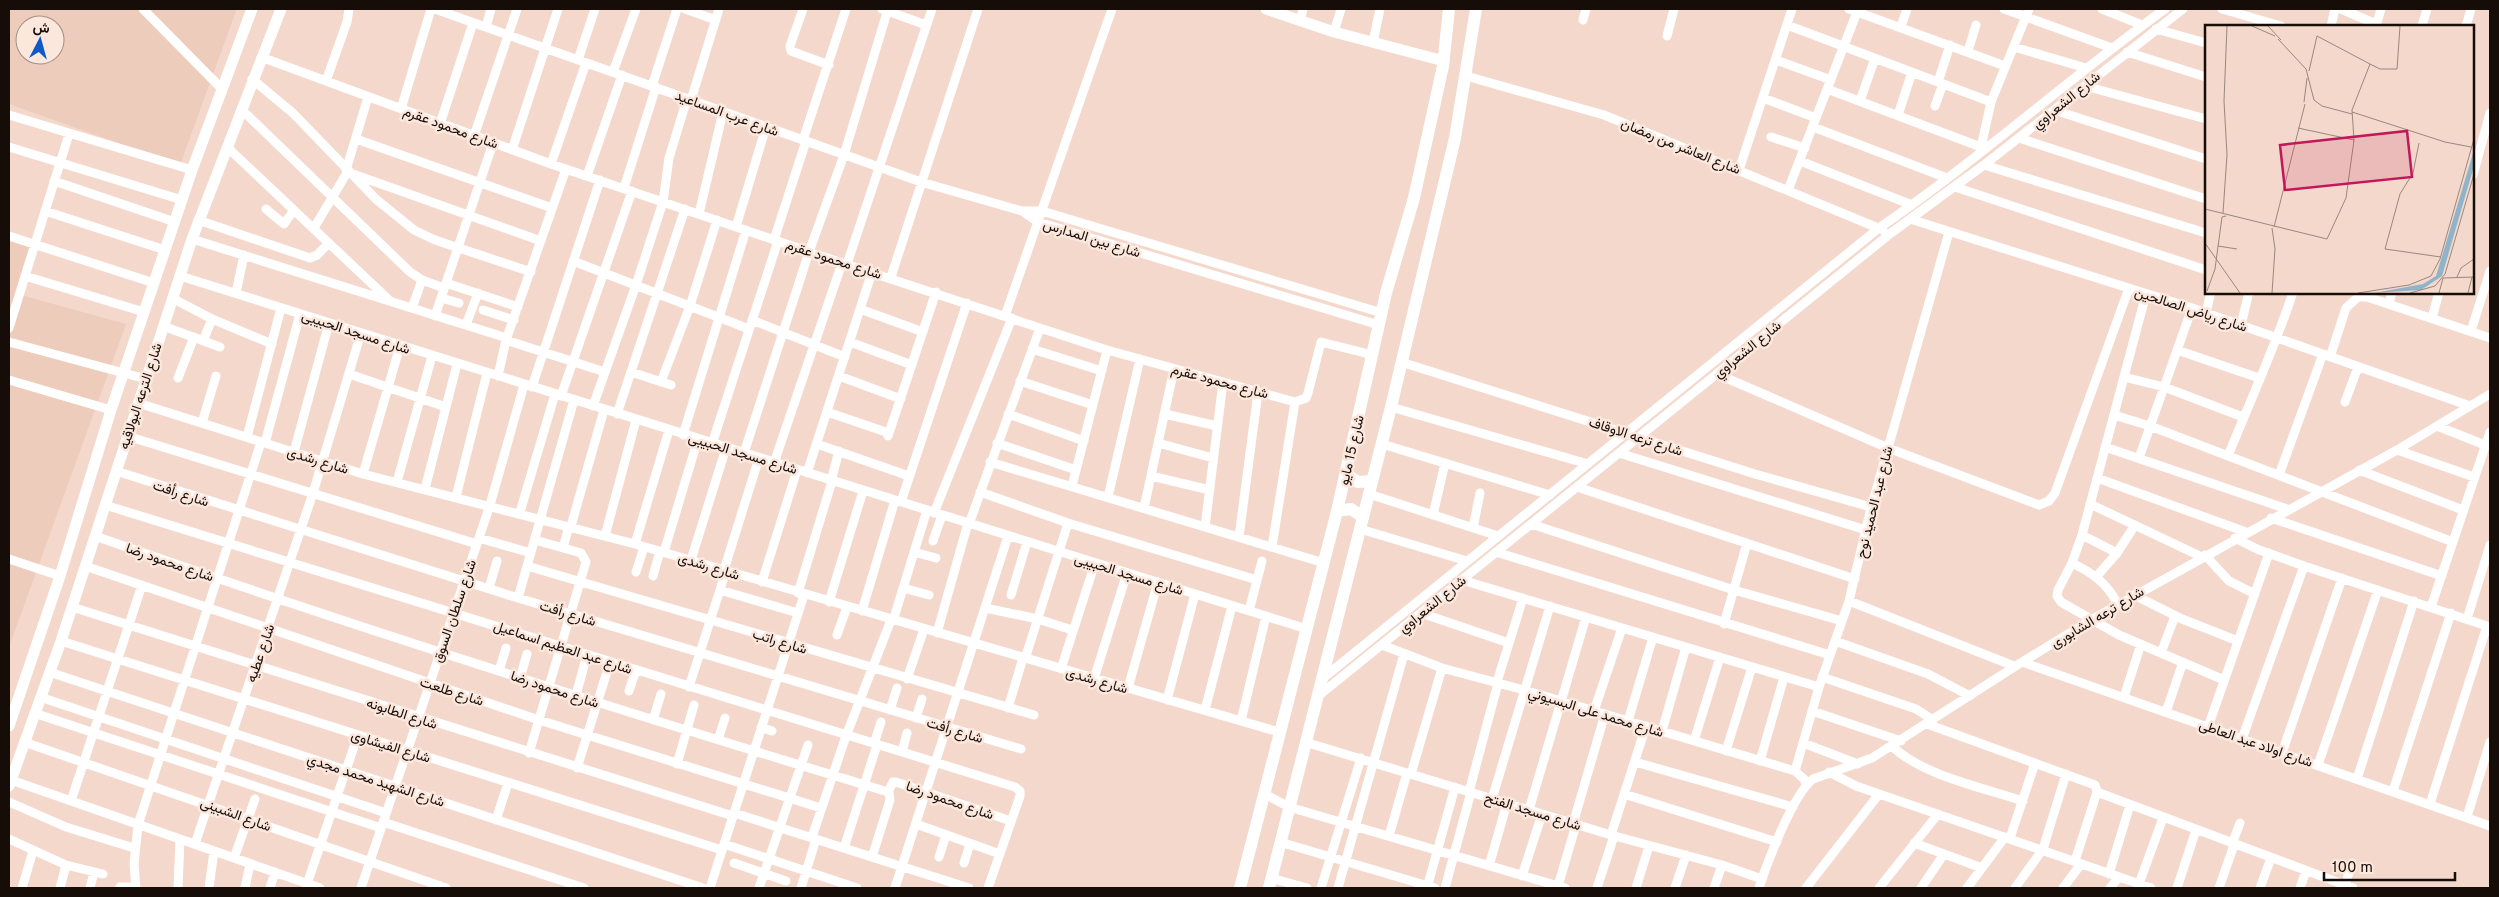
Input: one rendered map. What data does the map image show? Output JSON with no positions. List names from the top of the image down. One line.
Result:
{"streets":{"main road":["شارع 15 مايو"],"street":["شارع الشعراوي","شارع عرب المساعيد","شارع محمود عقرم","شارع العاشر من رمضان","شارع بين المدارس","شارع رياض الصالحين","شارع مسجد الحبيبى","شارع الترعه البولاقيه","شارع ترعه الاوقاف","شارع رشدى","شارع رأفت","شارع عبد الحميد نوح","شارع محمود رضا","شارع سلطان السوق","شارع ترعه الشابورى","شارع راتب","شارع عبد العظيم اسماعيل","شارع عطيه","شارع طلعت","شارع محمد على البسيوني","شارع الطابونه","شارع اولاد عبد العاطى","شارع الفيشاوى","شارع الشهيد محمد مجدي","شارع مسجد الفتح","شارع الشبينى"]},"crossings":[["شارع الشعراوي","شارع العاشر من رمضان"],["شارع الشعراوي","شارع رياض الصالحين"],["شارع الشعراوي","شارع ترعه الاوقاف"],["شارع الشعراوي","شارع 15 مايو"],["شارع الشعراوي","شارع محمد على البسيوني"],["شارع عرب المساعيد","شارع بين المدارس"],["شارع محمود عقرم","شارع الترعه البولاقيه"],["شارع محمود عقرم","شارع سلطان السوق"],["شارع العاشر من رمضان","شارع 15 مايو"],["شارع بين المدارس","شارع 15 مايو"],["شارع رياض الصالحين","شارع عبد الحميد نوح"],["شارع رياض الصالحين","شارع ترعه الشابورى"],["شارع مسجد الحبيبى","شارع الترعه البولاقيه"],["شارع مسجد الحبيبى","شارع 15 مايو"],["شارع مسجد الحبيبى","شارع سلطان السوق"],["شارع مسجد الحبيبى","شارع عطيه"],["شارع الترعه البولاقيه","شارع رشدى"],["شارع الترعه البولاقيه","شارع رأفت"],["شارع الترعه البولاقيه","شارع محمود رضا"],["شارع الترعه البولاقيه","شارع عبد العظيم اسماعيل"],["شارع الترعه البولاقيه","شارع طلعت"],["شارع الترعه البولاقيه","شارع الطابونه"],["شارع الترعه البولاقيه","شارع الفيشاوى"],["شارع الترعه البولاقيه","شارع الشهيد محمد مجدي"],["شارع الترعه البولاقيه","شارع الشبينى"],["شارع ترعه الاوقاف","شارع 15 مايو"],["شارع ترعه الاوقاف","شارع عبد الحميد نوح"],["شارع 15 مايو","شارع رشدى"],["شارع 15 مايو","شارع مسجد الفتح"],["شارع رشدى","شارع سلطان السوق"],["شارع رشدى","شارع عطيه"],["شارع رأفت","شارع سلطان السوق"],["شارع رأفت","شارع عطيه"],["شارع عبد الحميد نوح","شارع محمد على البسيوني"],["شارع عبد الحميد نوح","شارع اولاد عبد العاطى"],["شارع محمود رضا","شارع سلطان السوق"],["شارع محمود رضا","شارع عبد العظيم اسماعيل"],["شارع محمود رضا","شارع عطيه"],["شارع سلطان السوق","شارع عبد العظيم اسماعيل"],["شارع سلطان السوق","شارع طلعت"],["شارع سلطان السوق","شارع الطابونه"],["شارع سلطان السوق","شارع الفيشاوى"],["شارع سلطان السوق","شارع الشهيد محمد مجدي"],["شارع سلطان السوق","شارع الشبينى"],["شارع ترعه الشابورى","شارع اولاد عبد العاطى"],["شارع عبد العظيم اسماعيل","شارع عطيه"],["شارع عطيه","شارع طلعت"],["شارع عطيه","شارع الطابونه"],["شارع عطيه","شارع الفيشاوى"],["شارع عطيه","شارع الشهيد محمد مجدي"],["شارع عطيه","شارع الشبينى"]],"scale_bar":"100 m","north":"top"}
